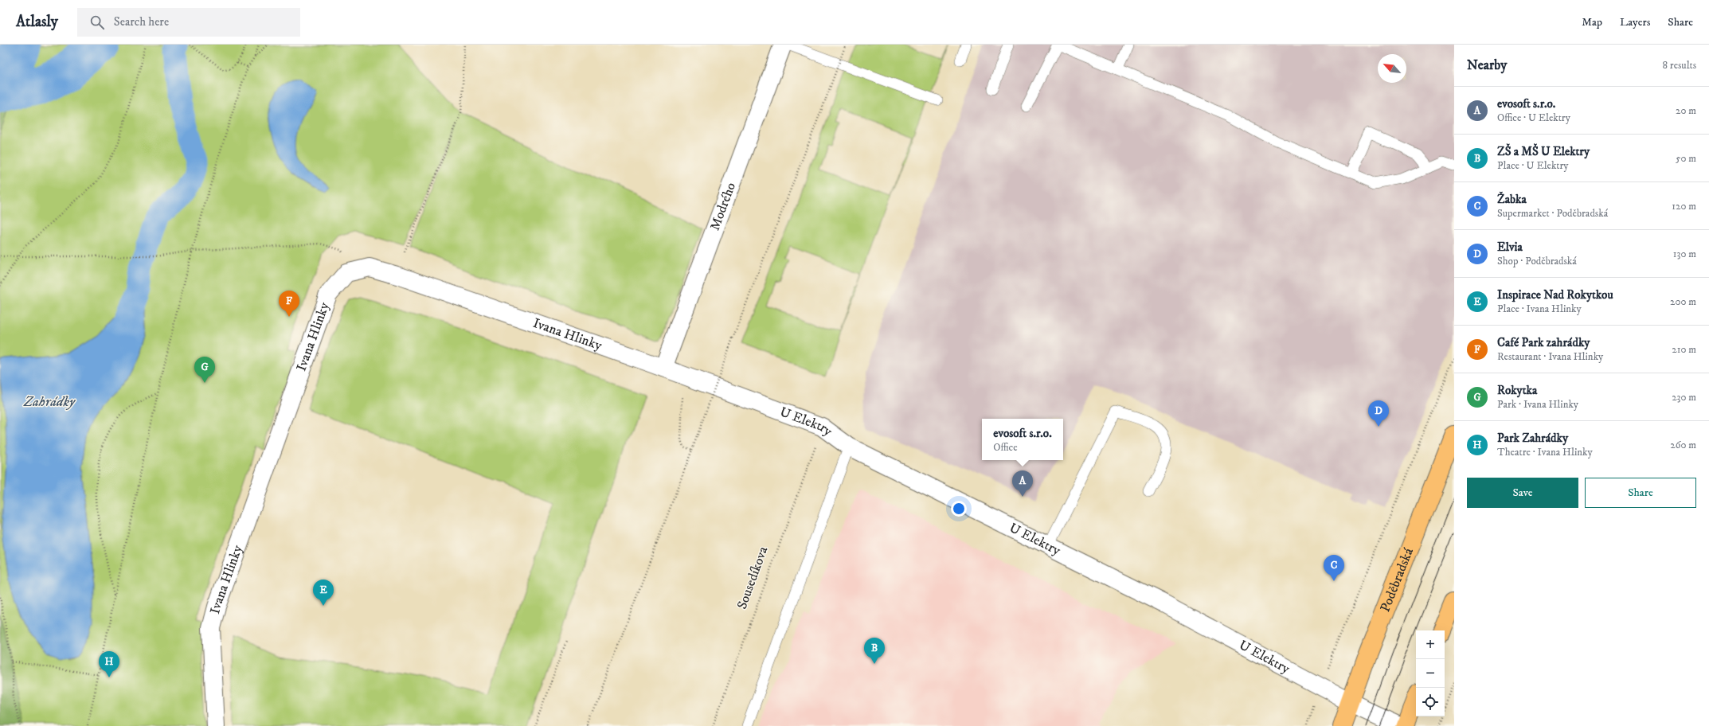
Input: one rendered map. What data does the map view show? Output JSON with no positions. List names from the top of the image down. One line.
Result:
{"streets":{"main road":["Poděbradská"],"street":["Modrého","Ivana Hlinky","U Elektry"],"path":["Sousedíkova"]},"crossings":[["Modrého","Ivana Hlinky"],["Modrého","U Elektry"],["Ivana Hlinky","U Elektry"],["U Elektry","Poděbradská"]],"water":["Zahrádky"],"north":"top left","page":{"header":"Atlasly","search":"Search here","nav":["Map","Layers","Share"],"heading":["Nearby","8 results"],"list":[{"mark":"A","name":"evosoft s.r.o.","note":"Office · U Elektry","value":"20 m"},{"mark":"B","name":"ZŠ a MŠ U Elektry","note":"Place · U Elektry","value":"50 m"},{"mark":"C","name":"Žabka","note":"Supermarket · Poděbradská","value":"120 m"},{"mark":"D","name":"Elvia","note":"Shop · Poděbradská","value":"130 m"},{"mark":"E","name":"Inspirace Nad Rokytkou","note":"Place · Ivana Hlinky","value":"200 m"},{"mark":"F","name":"Café Park zahrádky","note":"Restaurant · Ivana Hlinky","value":"210 m"},{"mark":"G","name":"Rokytka","note":"Park · Ivana Hlinky","value":"230 m"},{"mark":"H","name":"Park Zahrádky","note":"Theatre · Ivana Hlinky","value":"260 m"}],"pins":["F","G","D","A","C","E","B","H"],"popup":["evosoft s.r.o.","Office"],"buttons":["Save","Share"],"map_buttons":["+","−"]}}
